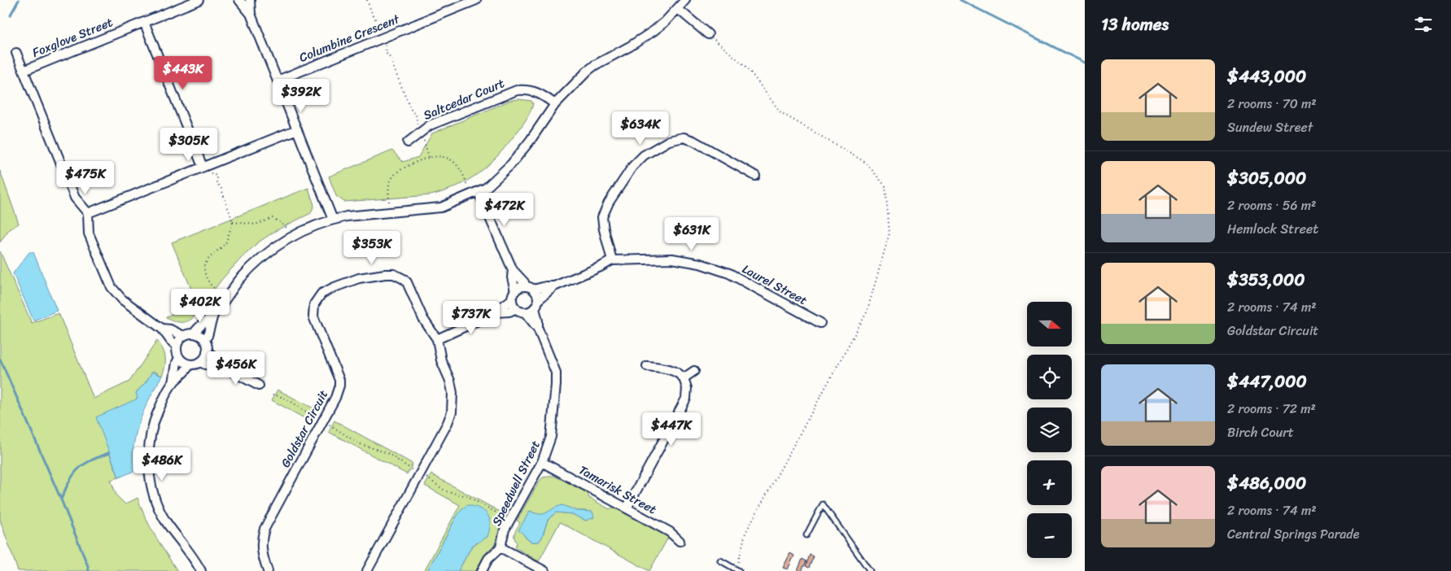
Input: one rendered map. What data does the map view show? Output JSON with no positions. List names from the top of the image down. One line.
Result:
{"streets":{"street":["Foxglove Street","Columbine Crescent","Saltcedar Court","Laurel Street","Goldstar Circuit","Speedwell Street","Tamarisk Street"]},"crossings":[["Laurel Street","Speedwell Street"],["Speedwell Street","Tamarisk Street"]],"north":"right","page":{"heading":"13 homes","list":[{"name":"$443,000","note":"2 rooms · 70 m² · Sundew Street"},{"name":"$305,000","note":"2 rooms · 56 m² · Hemlock Street"},{"name":"$353,000","note":"2 rooms · 74 m² · Goldstar Circuit"},{"name":"$447,000","note":"2 rooms · 72 m² · Birch Court"},{"name":"$486,000","note":"2 rooms · 74 m² · Central Springs Parade"}],"price":["$443K","$392K","$634K","$305K","$475K","$472K","$631K","$353K","$402K","$737K","$456K","$447K","$486K"],"map_buttons":["+","−"]}}
